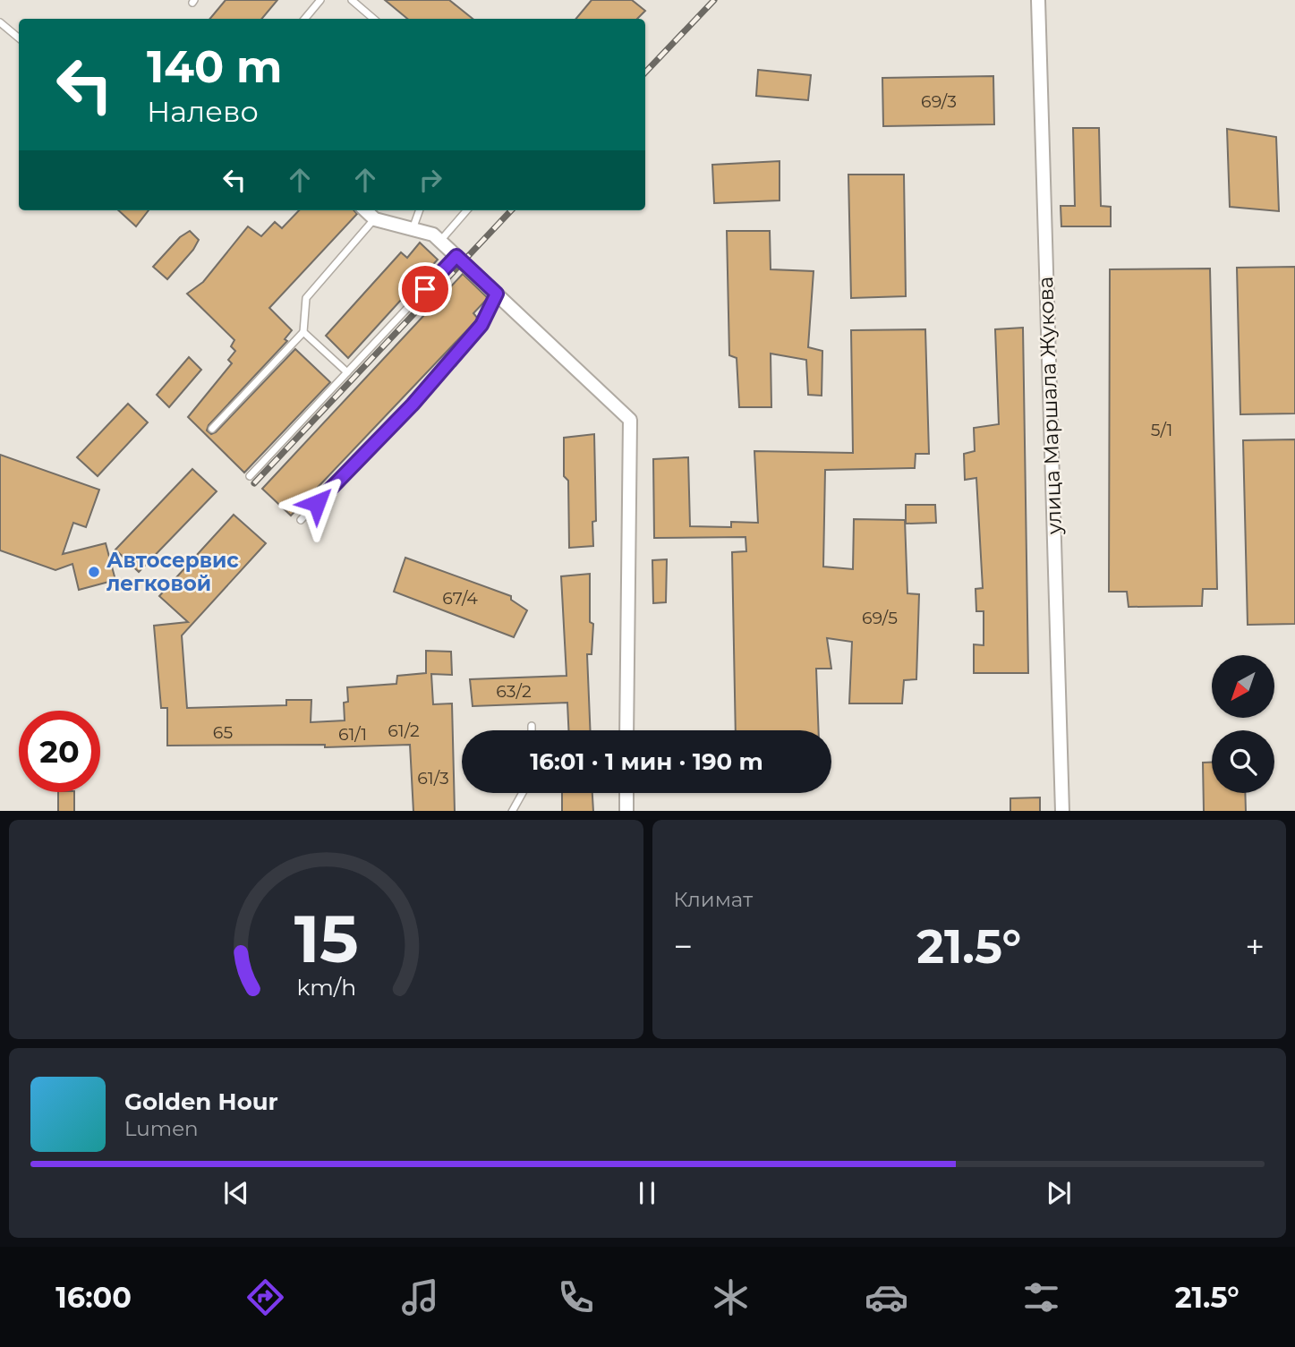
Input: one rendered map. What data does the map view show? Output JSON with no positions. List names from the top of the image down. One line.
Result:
{"streets":{"street":["улица Маршала Жукова"]},"places":["Автосервис легковой"],"house_numbers":["69/3","5/1","67/4","69/5","63/2","61/2","65","61/1","61/3"],"north":"bottom left","page":{"turn":["140 m","Налево"],"limit":"20","trip":"16:01 · 1 мин · 190 m","tile":"Климат","heat":["−","21.5°","+"],"song":["Golden Hour","Lumen"],"tabs":["16:00","21.5°"],"gauge":["15","km/h"]}}
